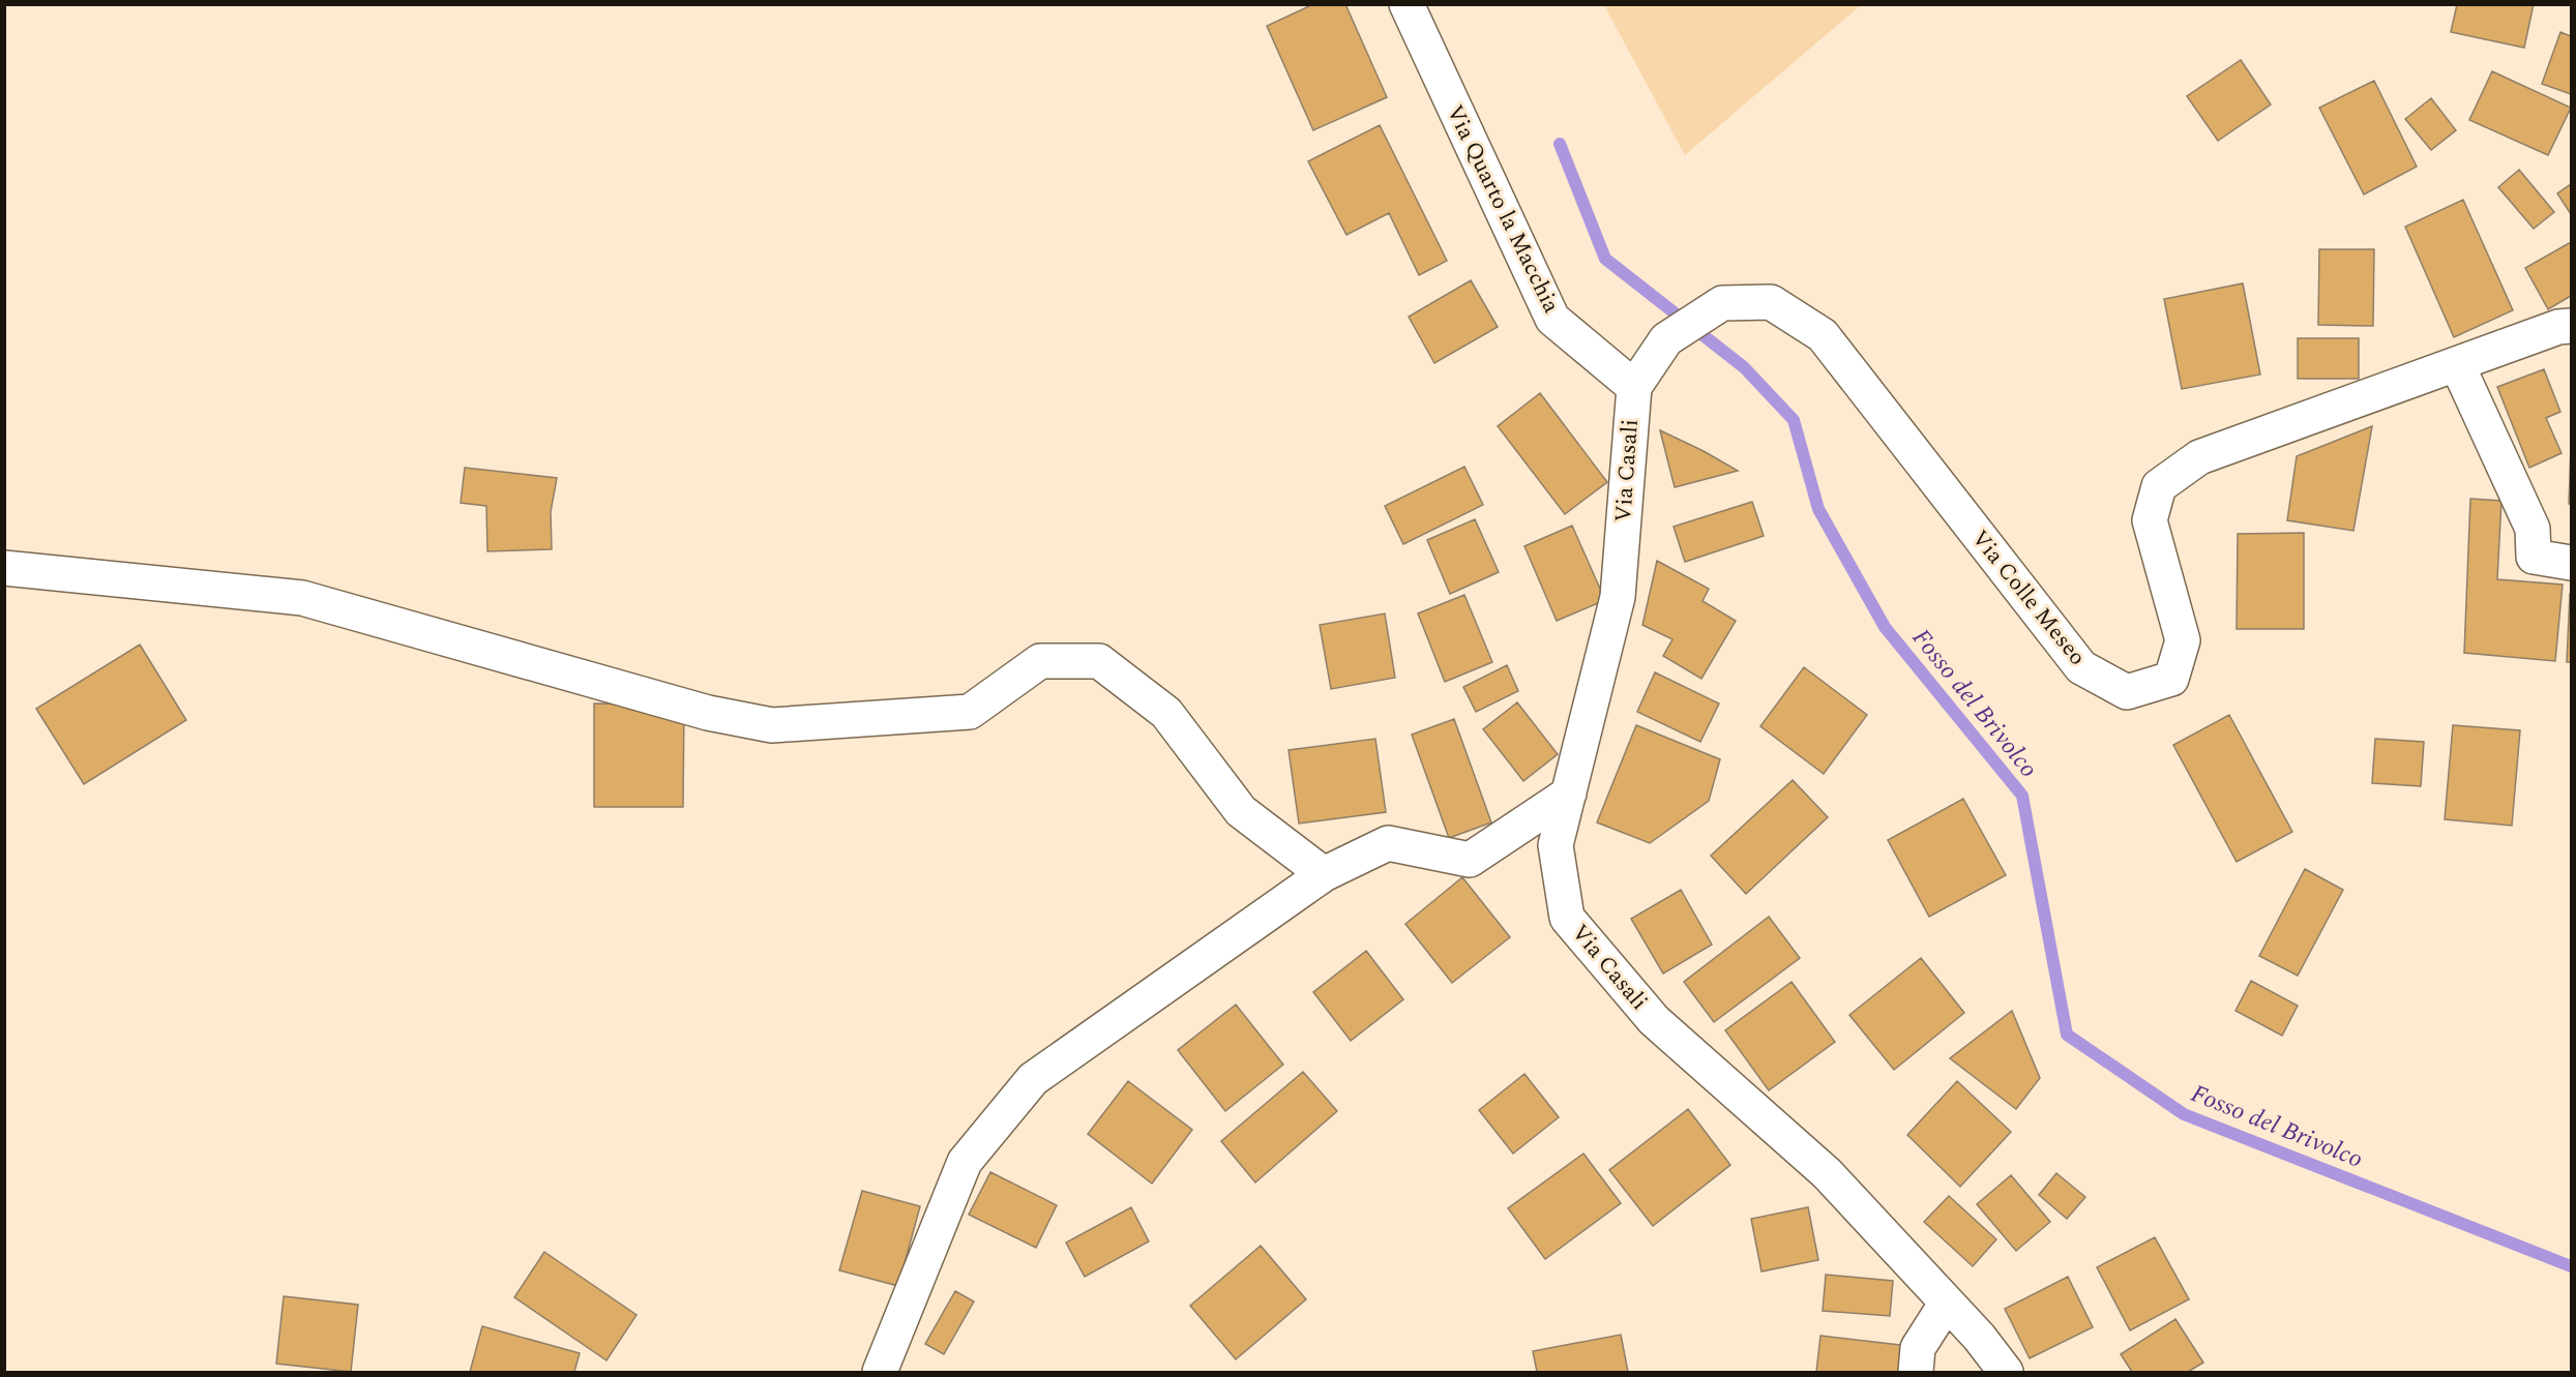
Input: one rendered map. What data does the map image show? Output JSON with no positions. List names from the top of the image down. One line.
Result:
{"streets":{"street":["Via Quarto la Macchia","Via Casali","Via Colle Meseo"]},"crossings":[["Via Quarto la Macchia","Via Casali"],["Via Quarto la Macchia","Via Colle Meseo"],["Via Casali","Via Colle Meseo"]],"water":["Fosso del Brivolco"]}
